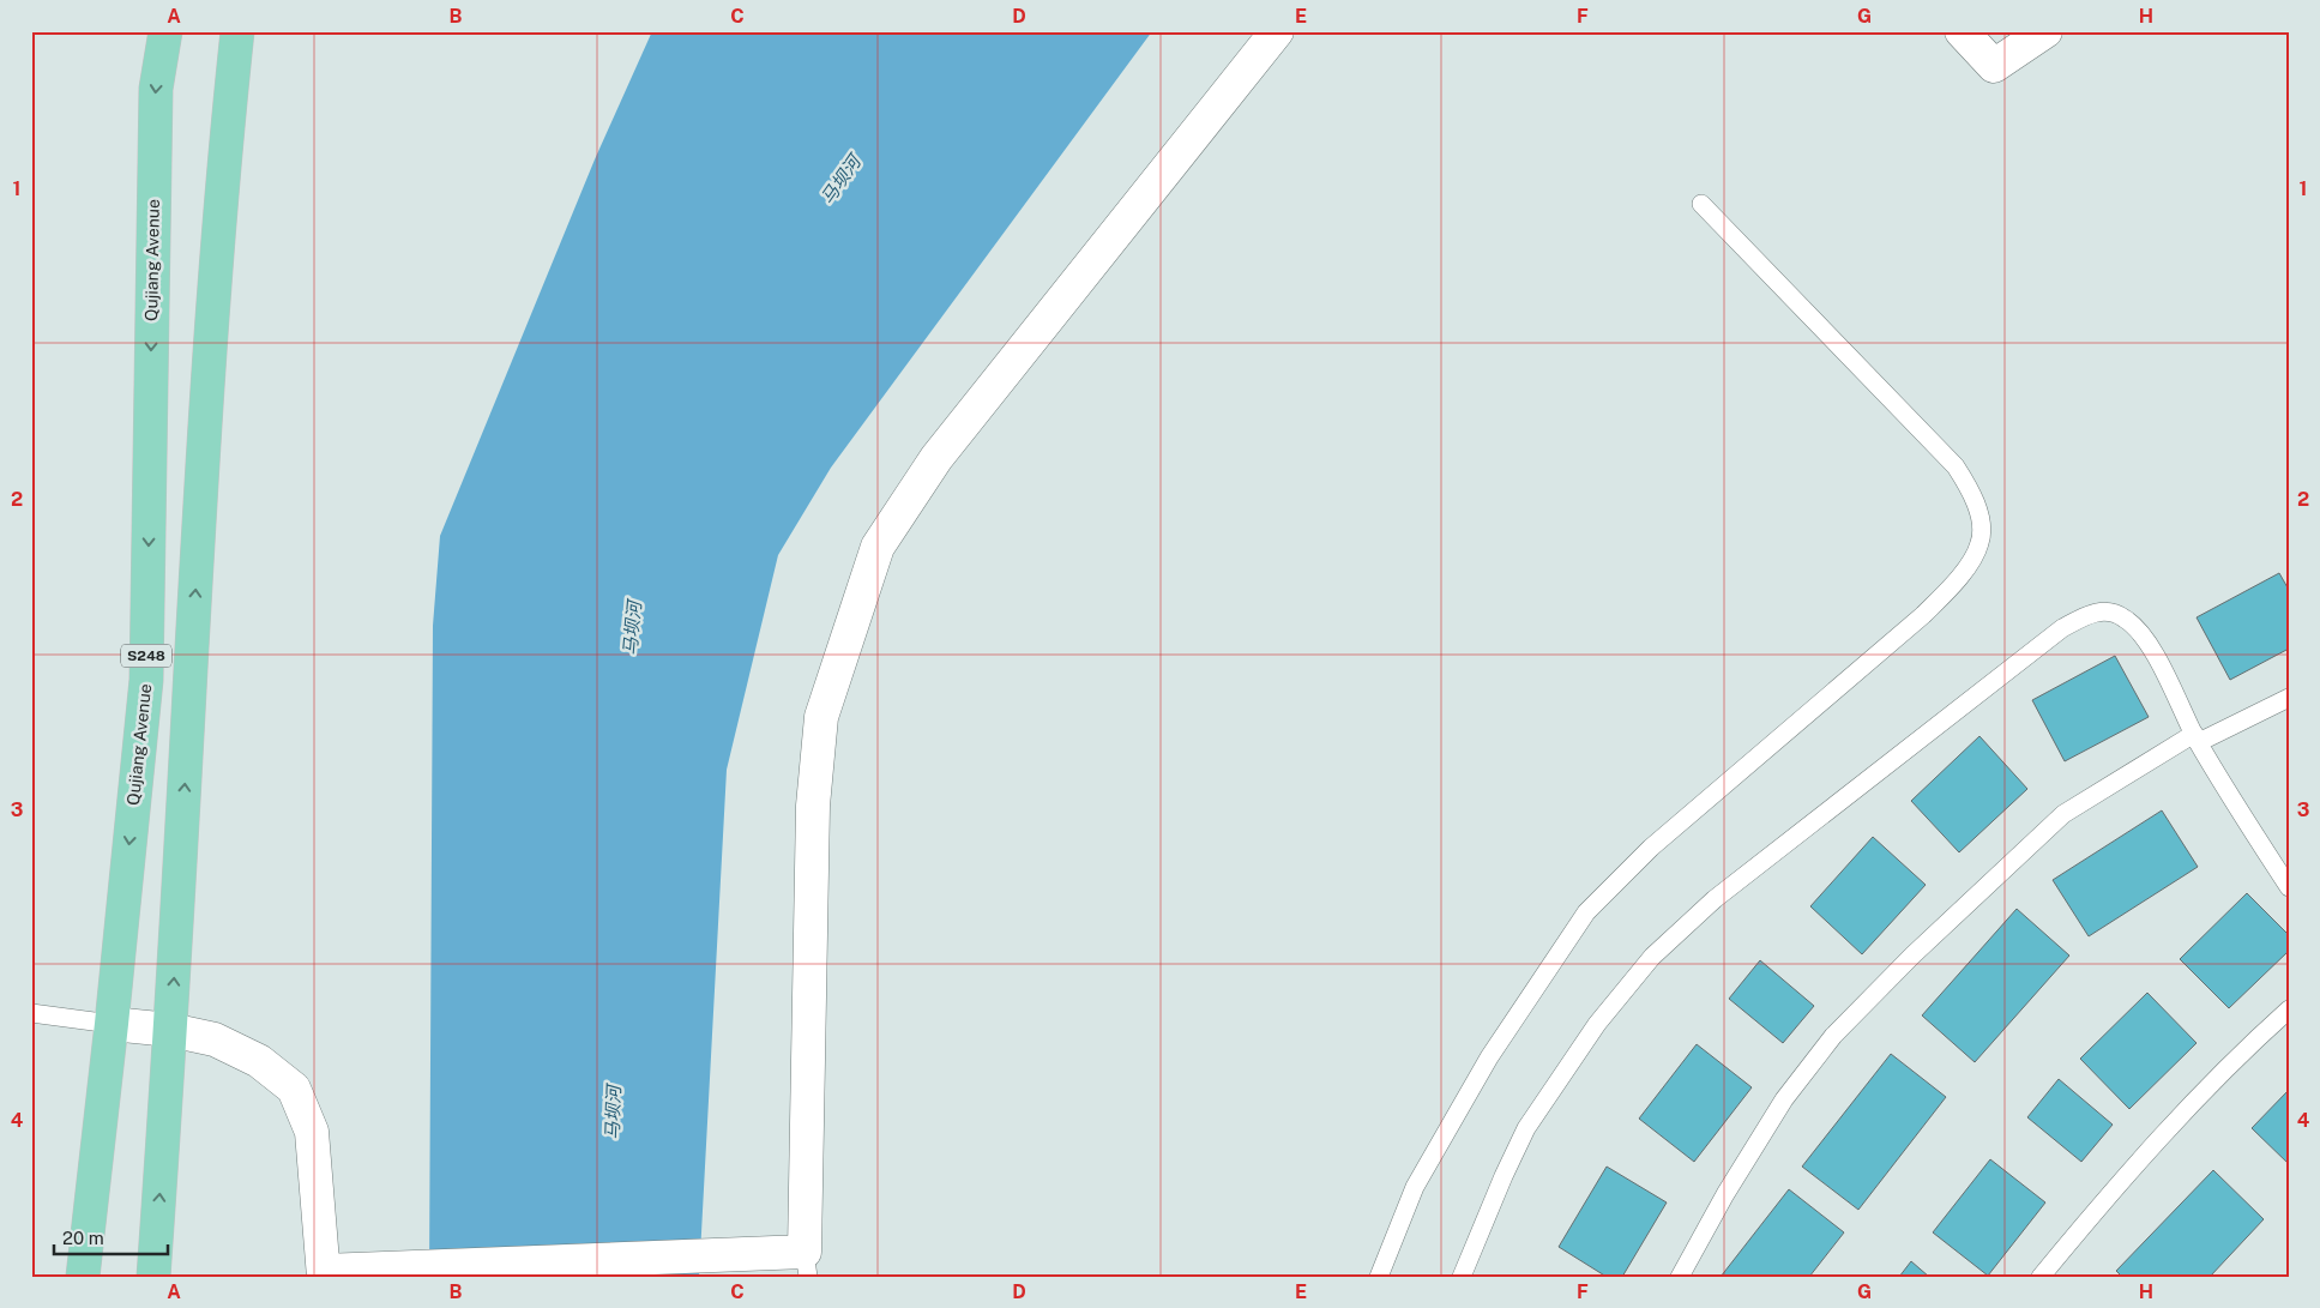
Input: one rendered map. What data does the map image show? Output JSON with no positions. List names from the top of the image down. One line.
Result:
{"streets":{"main road":["Qujiang Avenue","S248"]},"water":["马坝河"],"scale_bar":"20 m","grid":{"columns":["A","B","C","D","E","F","G","H"],"rows":["1","2","3","4"]}}
